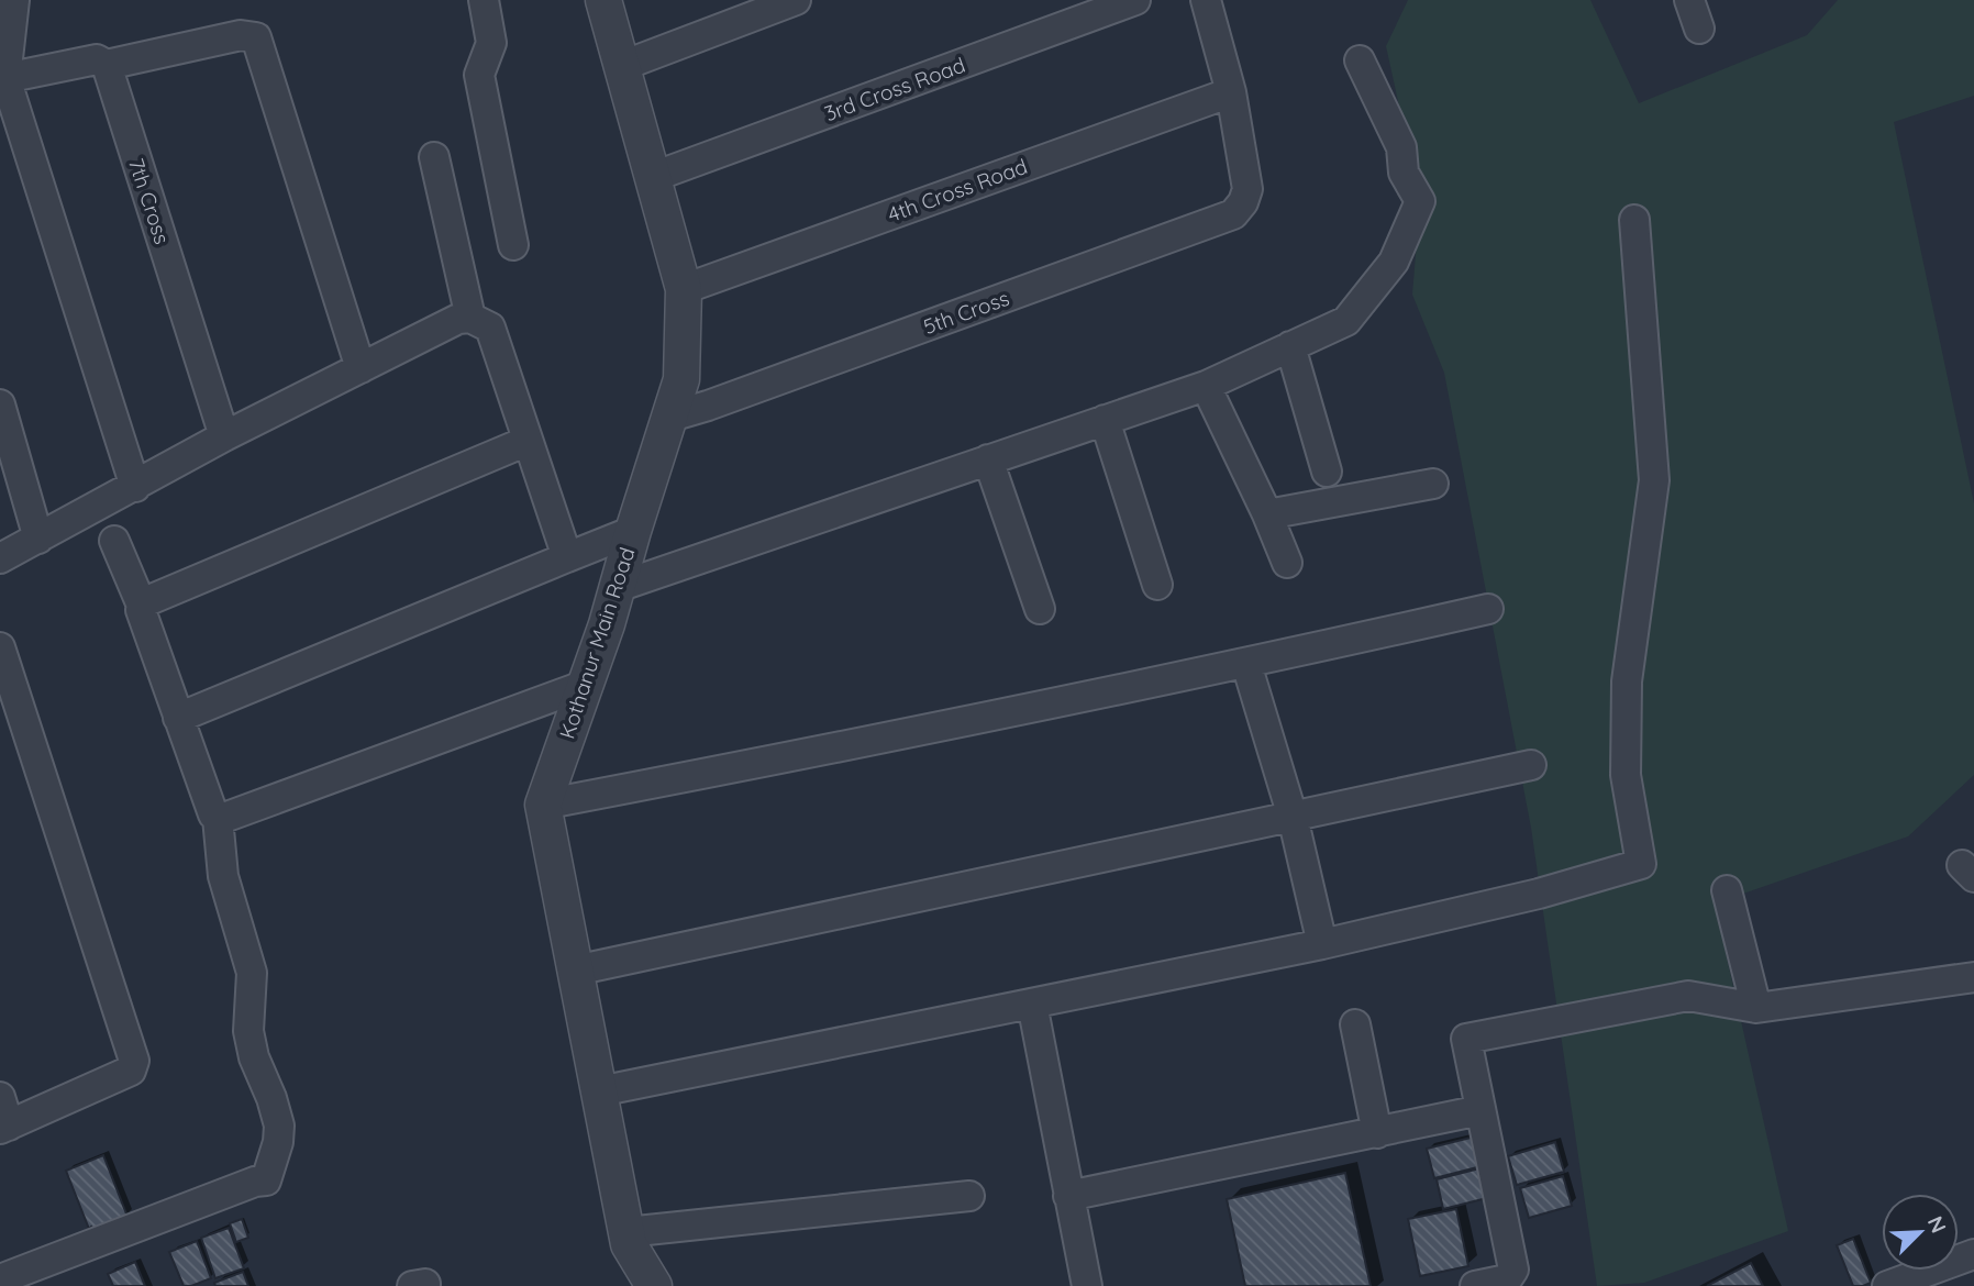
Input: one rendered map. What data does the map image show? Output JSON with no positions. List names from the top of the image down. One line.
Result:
{"streets":{"street":["3rd Cross Road","4th Cross Road","7th Cross","5th Cross","Kothanur Main Road"]},"crossings":[["3rd Cross Road","Kothanur Main Road"],["4th Cross Road","5th Cross"],["4th Cross Road","Kothanur Main Road"],["5th Cross","Kothanur Main Road"]],"north":"top right"}
